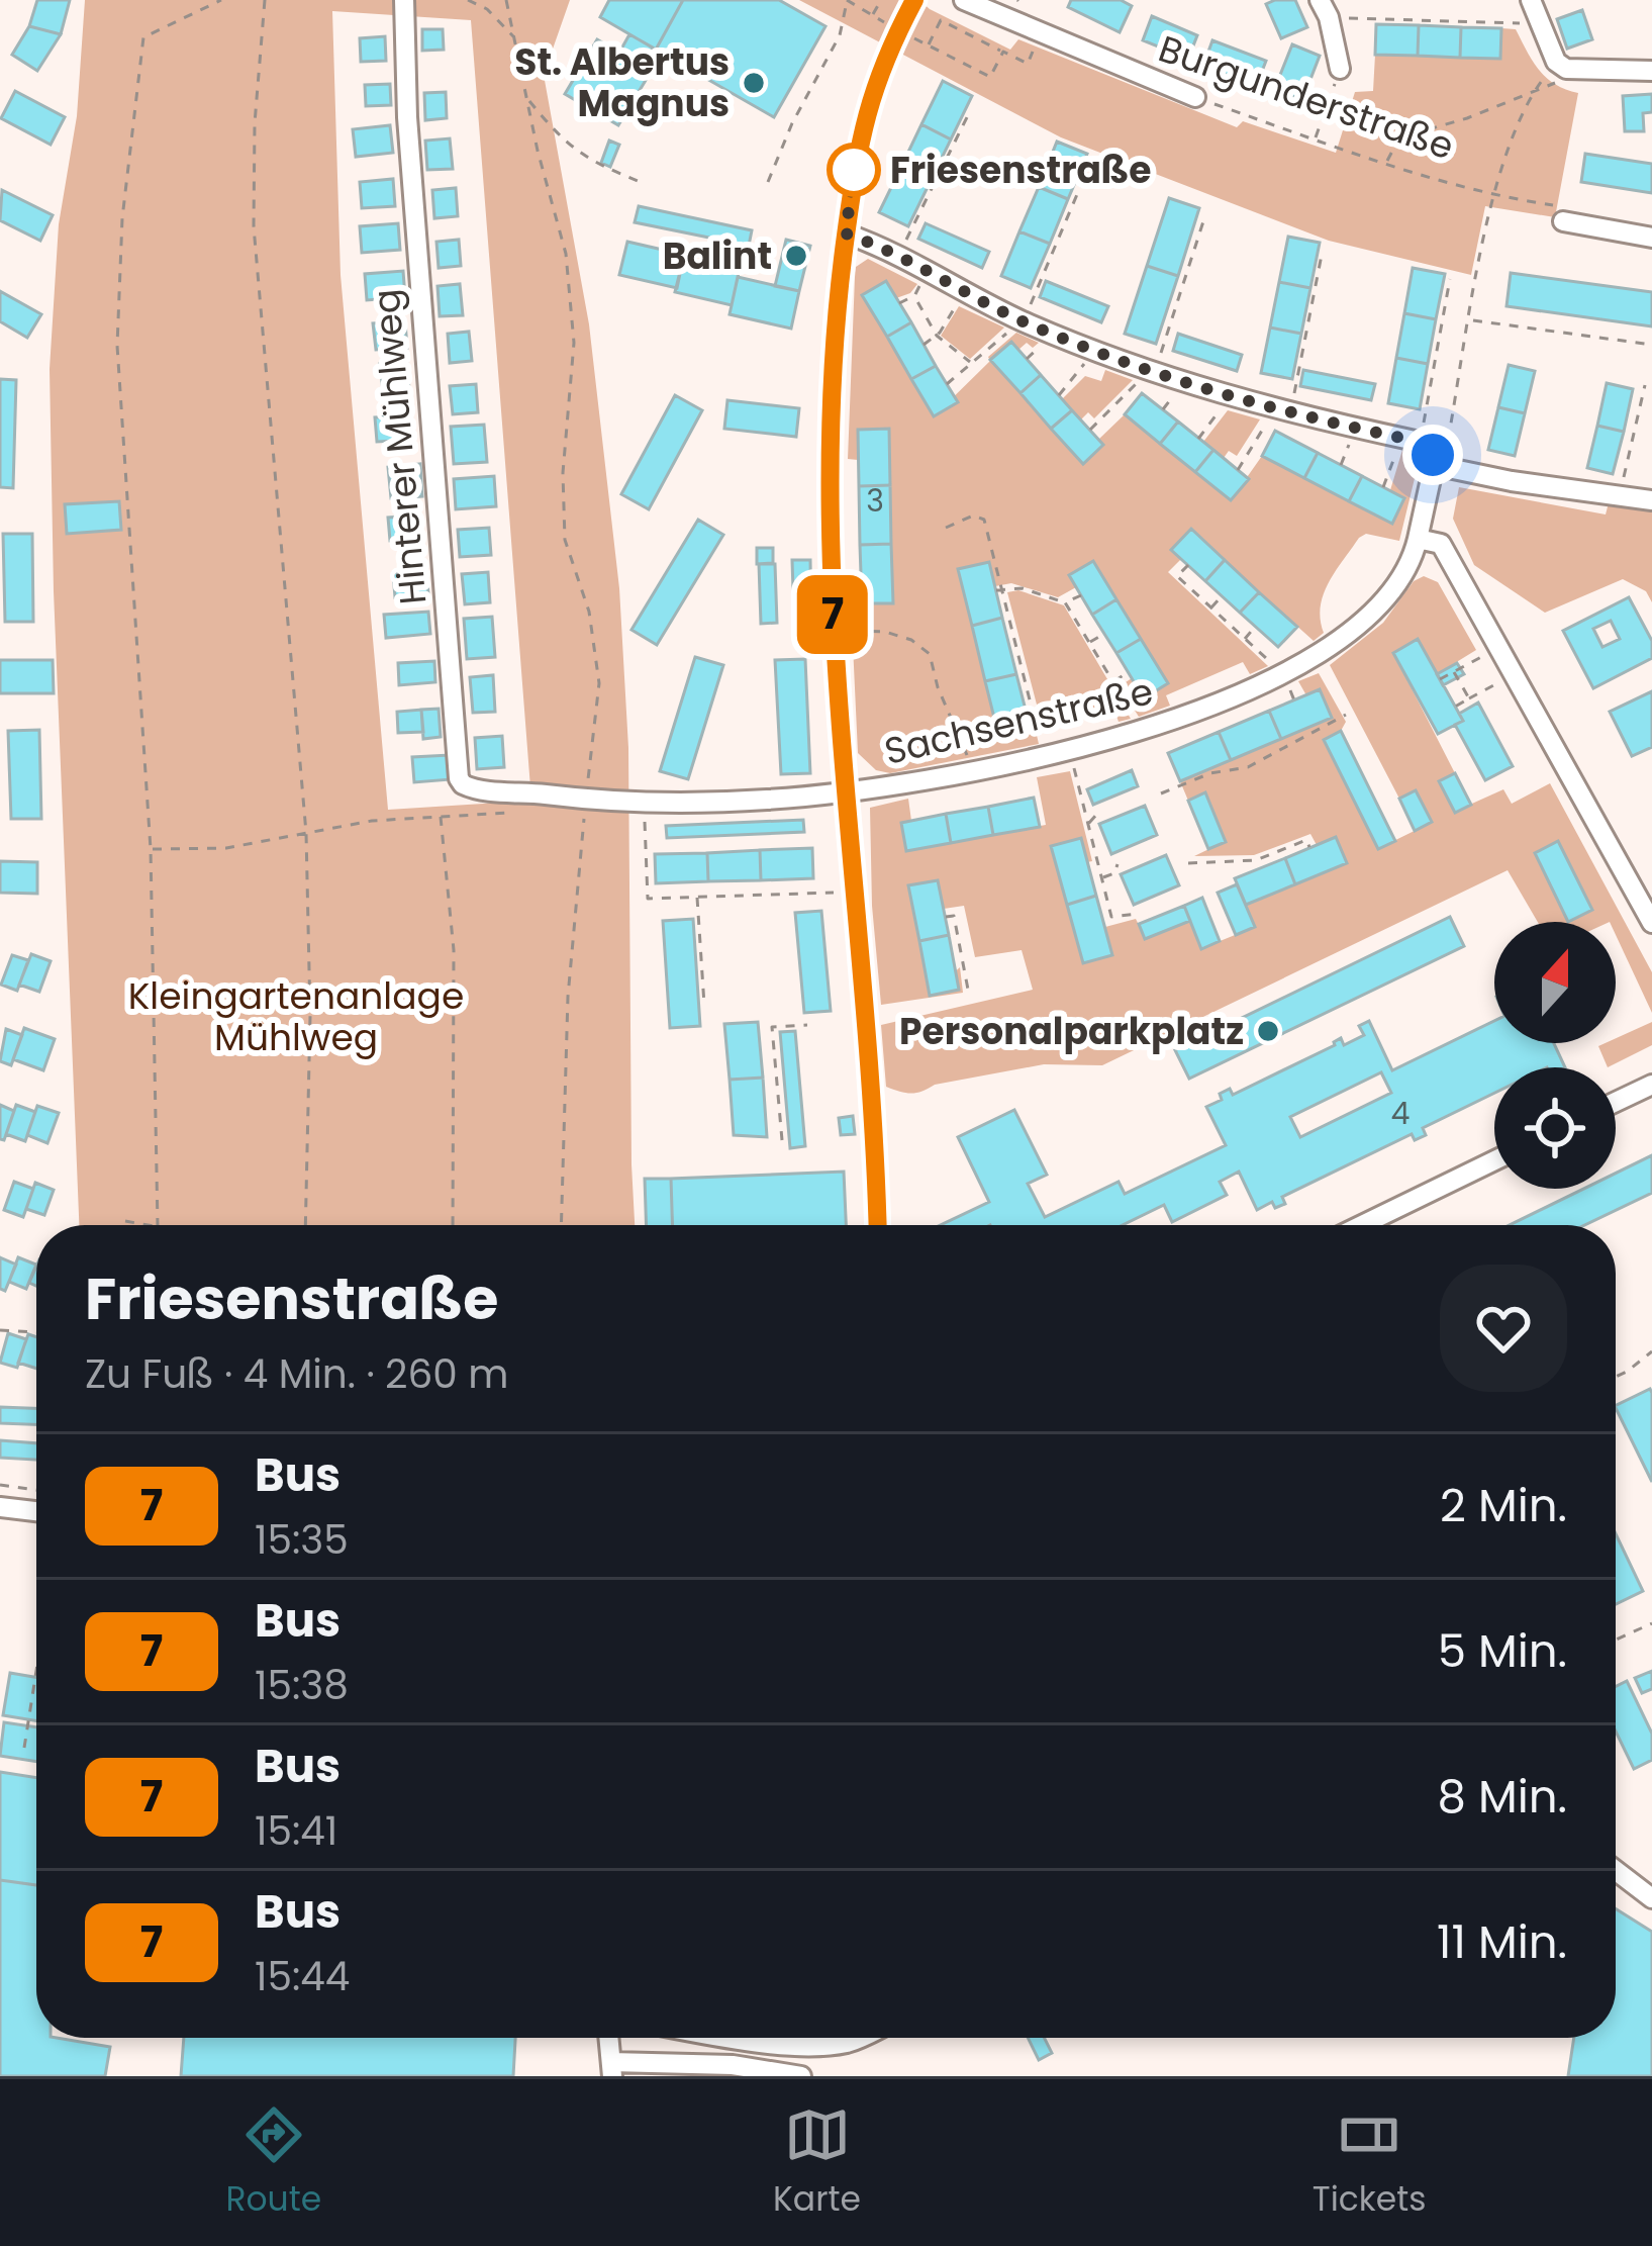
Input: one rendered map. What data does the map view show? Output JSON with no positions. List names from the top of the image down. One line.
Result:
{"streets":{"street":["Burgunderstraße","Hinterer Mühlweg","Sachsenstraße"]},"crossings":[["Hinterer Mühlweg","Sachsenstraße"]],"parks":["Kleingartenanlage Mühlweg"],"places":["St. Albertus Magnus","Friesenstraße","Balint","Personalparkplatz"],"lines":["bus line 7"],"house_numbers":["3","4"],"north":"top","page":{"on_map":"7","heading":["Friesenstraße","Zu Fuß · 4 Min. · 260 m"],"list":[{"mark":"7","name":"Bus","note":"15:35","value":"2 Min."},{"mark":"7","name":"Bus","note":"15:38","value":"5 Min."},{"mark":"7","name":"Bus","note":"15:41","value":"8 Min."},{"mark":"7","name":"Bus","note":"15:44","value":"11 Min."}],"tabs":["Route","Karte","Tickets"]}}
